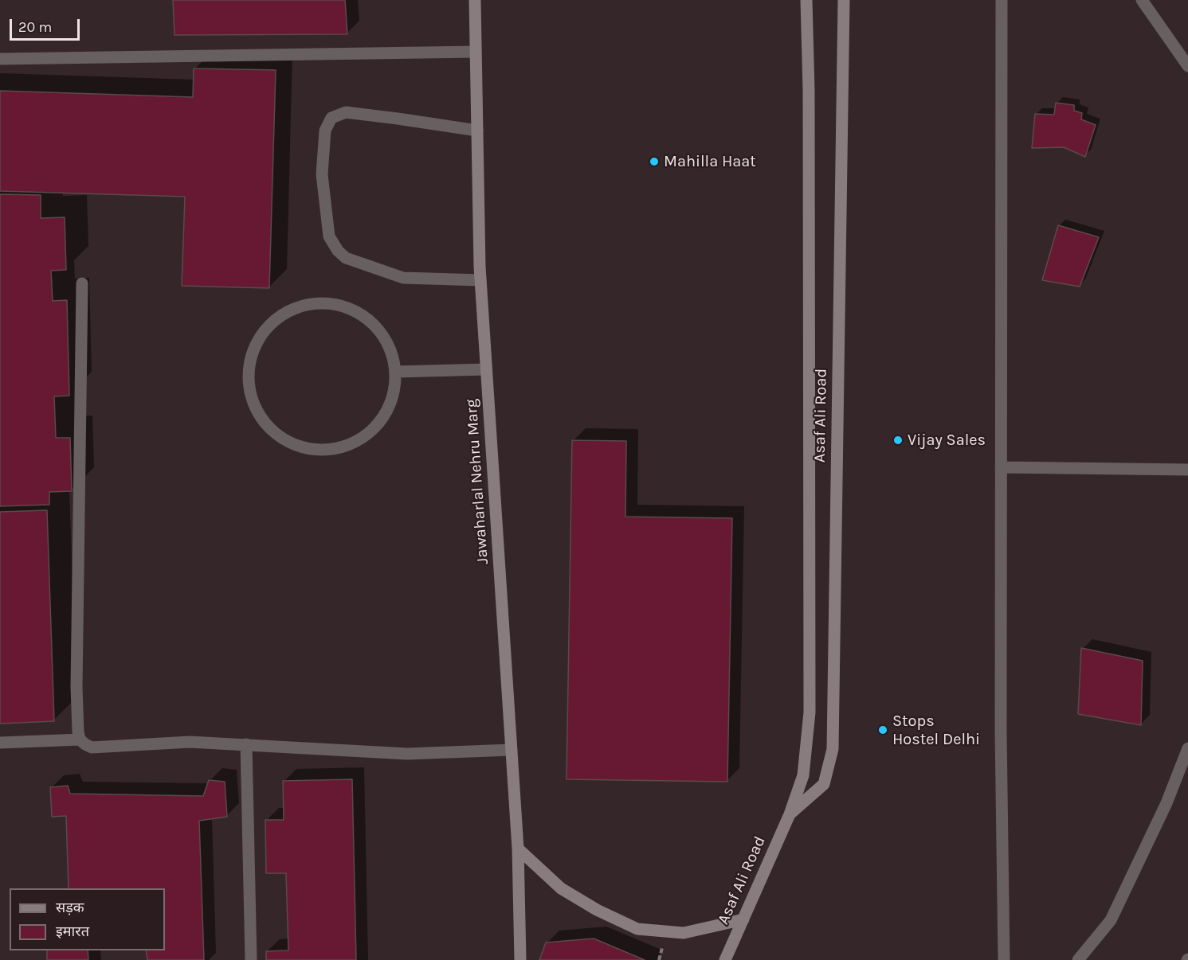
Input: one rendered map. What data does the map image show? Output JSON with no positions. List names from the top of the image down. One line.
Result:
{"streets":{"main road":["Asaf Ali Road","Jawaharlal Nehru Marg"]},"places":["Mahilla Haat","Vijay Sales","Stops Hostel Delhi"],"legend":["सड़क","इमारत"],"scale_bar":"20 m"}
